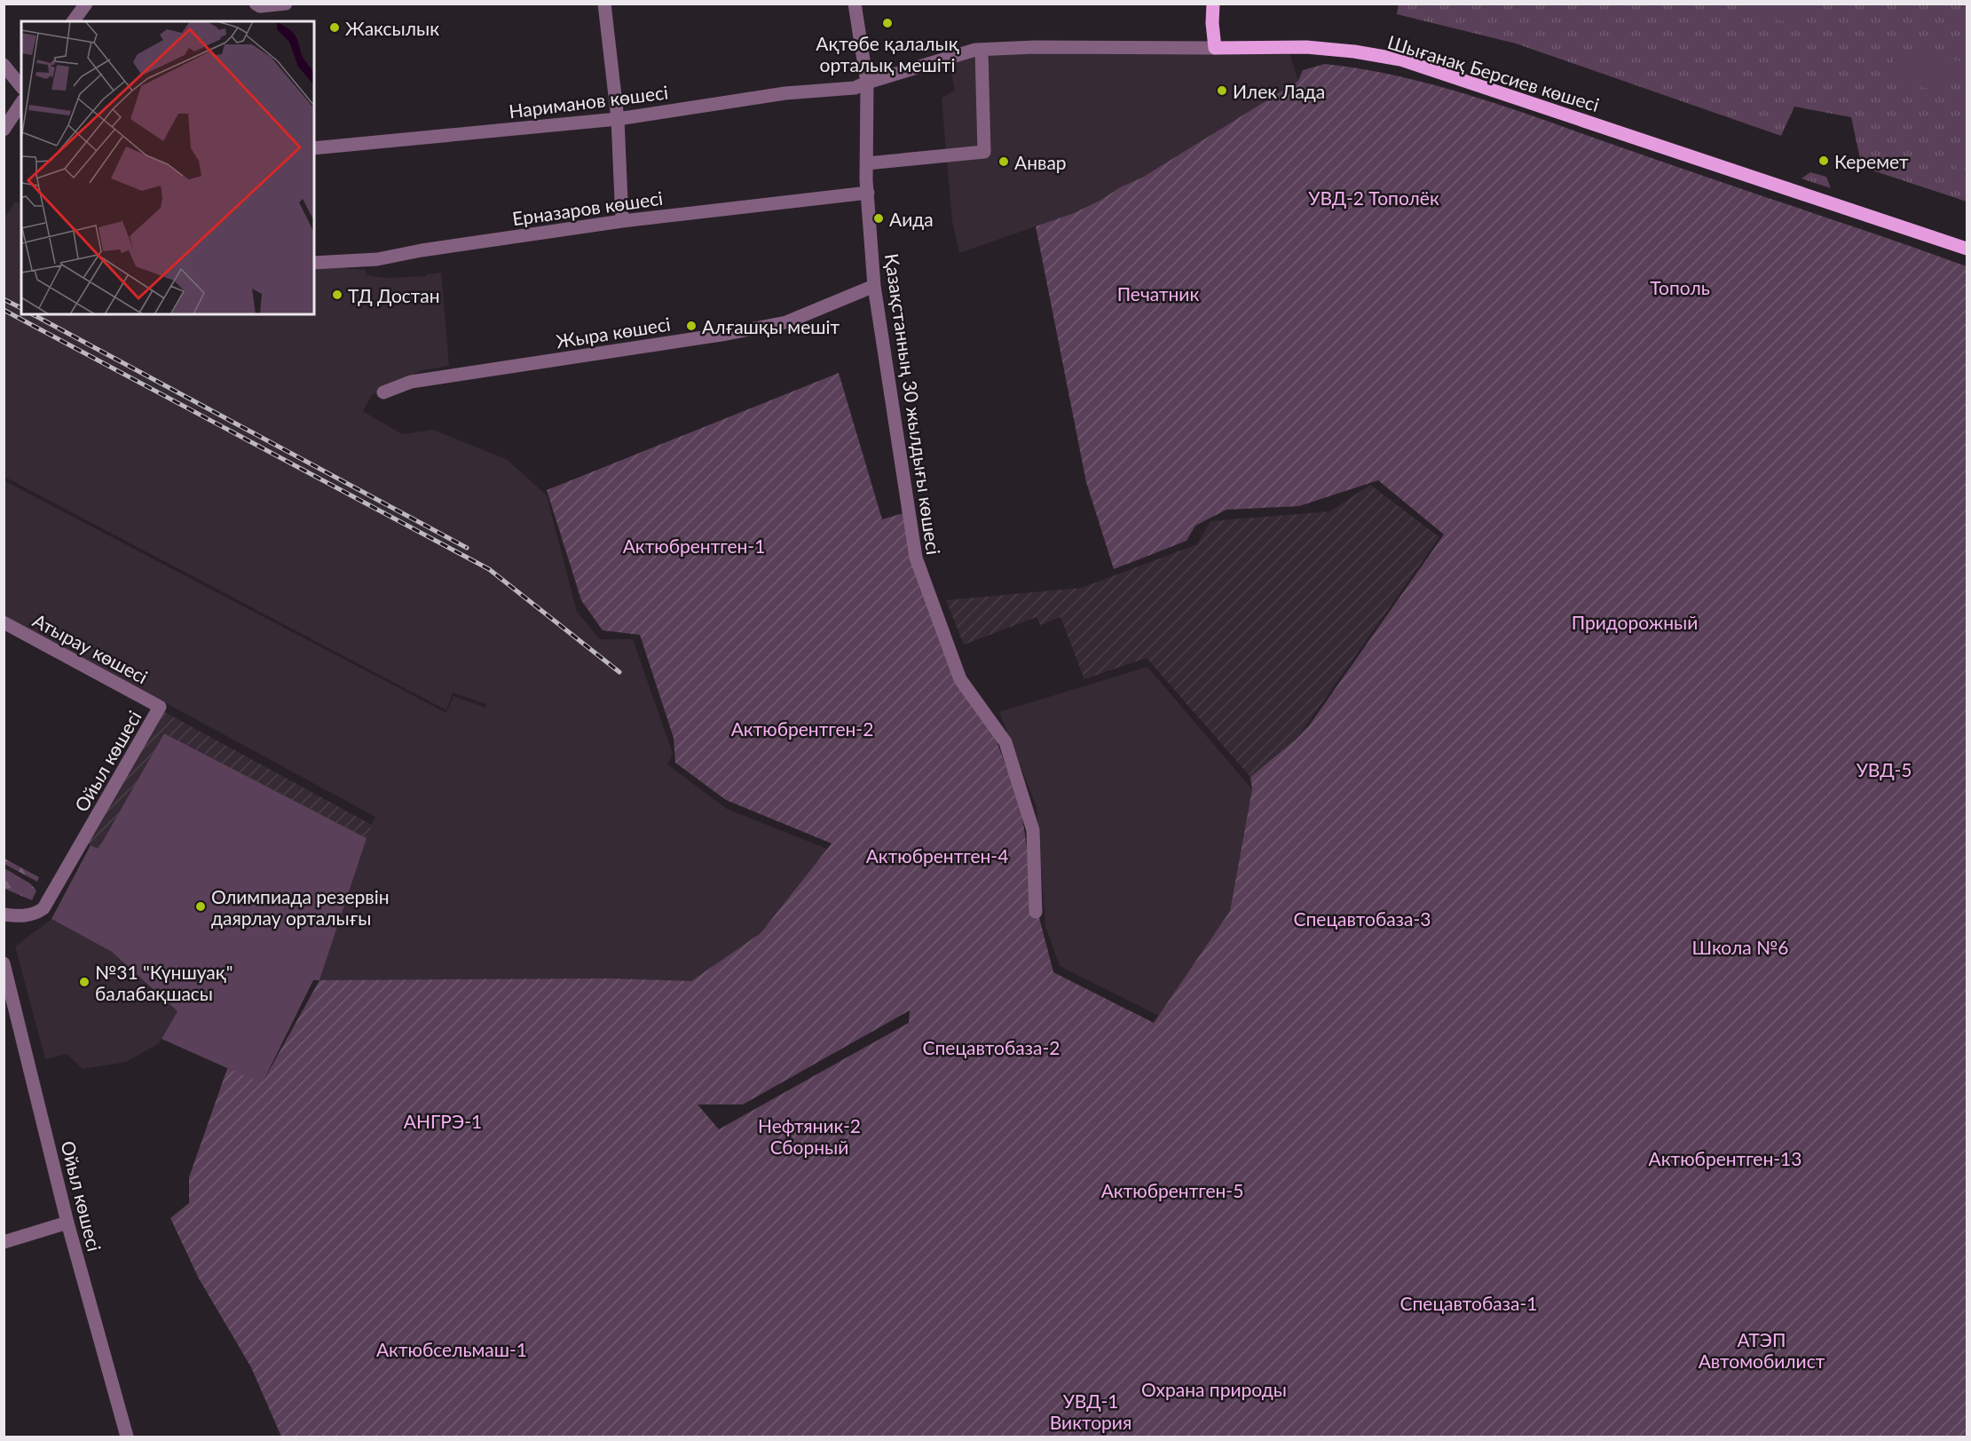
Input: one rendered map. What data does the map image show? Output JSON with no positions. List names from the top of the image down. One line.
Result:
{"streets":{"main road":["Шығанақ Берсиев көшесі"],"street":["Нариманов көшесі","Ерназаров көшесі","Жыра көшесі","Қазақстанның 30 жылдығы көшесі","Атырау көшесі","Ойыл көшесі"]},"crossings":[["Шығанақ Берсиев көшесі","Нариманов көшесі"],["Шығанақ Берсиев көшесі","Қазақстанның 30 жылдығы көшесі"],["Нариманов көшесі","Қазақстанның 30 жылдығы көшесі"],["Ерназаров көшесі","Қазақстанның 30 жылдығы көшесі"],["Жыра көшесі","Қазақстанның 30 жылдығы көшесі"],["Атырау көшесі","Ойыл көшесі"]],"parks":["УВД-2 Тополёк","Тополь","Печатник","Актюбрентген-1","Придорожный","Актюбрентген-2","УВД-5","Актюбрентген-4","Спецавтобаза-3","Школа №6","Спецавтобаза-2","АНГРЭ-1","Нефтяник-2 Сборный","Актюбрентген-13","Актюбрентген-5","Спецавтобаза-1","АТЭП Автомобилист","Актюбсельмаш-1","Охрана природы","УВД-1 Виктория"],"places":["Ақтөбе қалалық орталық мешіті","Жаксылык","Илек Лада","Керемет","Анвар","Аида","ТД Достан","Алғашқы мешіт","Олимпиада резервін даярлау орталығы","№31 \"Күншуақ\" балабақшасы"]}
